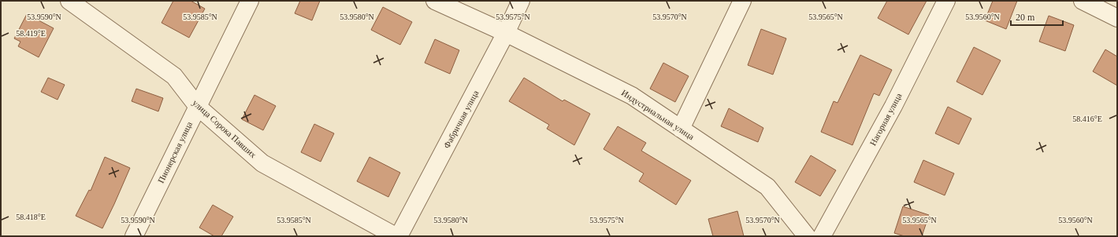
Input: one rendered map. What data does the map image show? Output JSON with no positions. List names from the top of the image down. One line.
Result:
{"streets":{"street":["Индустриальная улица","Фабричная улица","Нагорная улица","улица Сорока Павших","Пионерская улица"]},"crossings":[["Индустриальная улица","Фабричная улица"],["улица Сорока Павших","Пионерская улица"]],"scale_bar":"20 m","coordinates":["53.9590°N","53.9585°N","53.9580°N","53.9575°N","53.9570°N","53.9565°N","53.9560°N","58.419°E","58.416°E","58.418°E"]}
